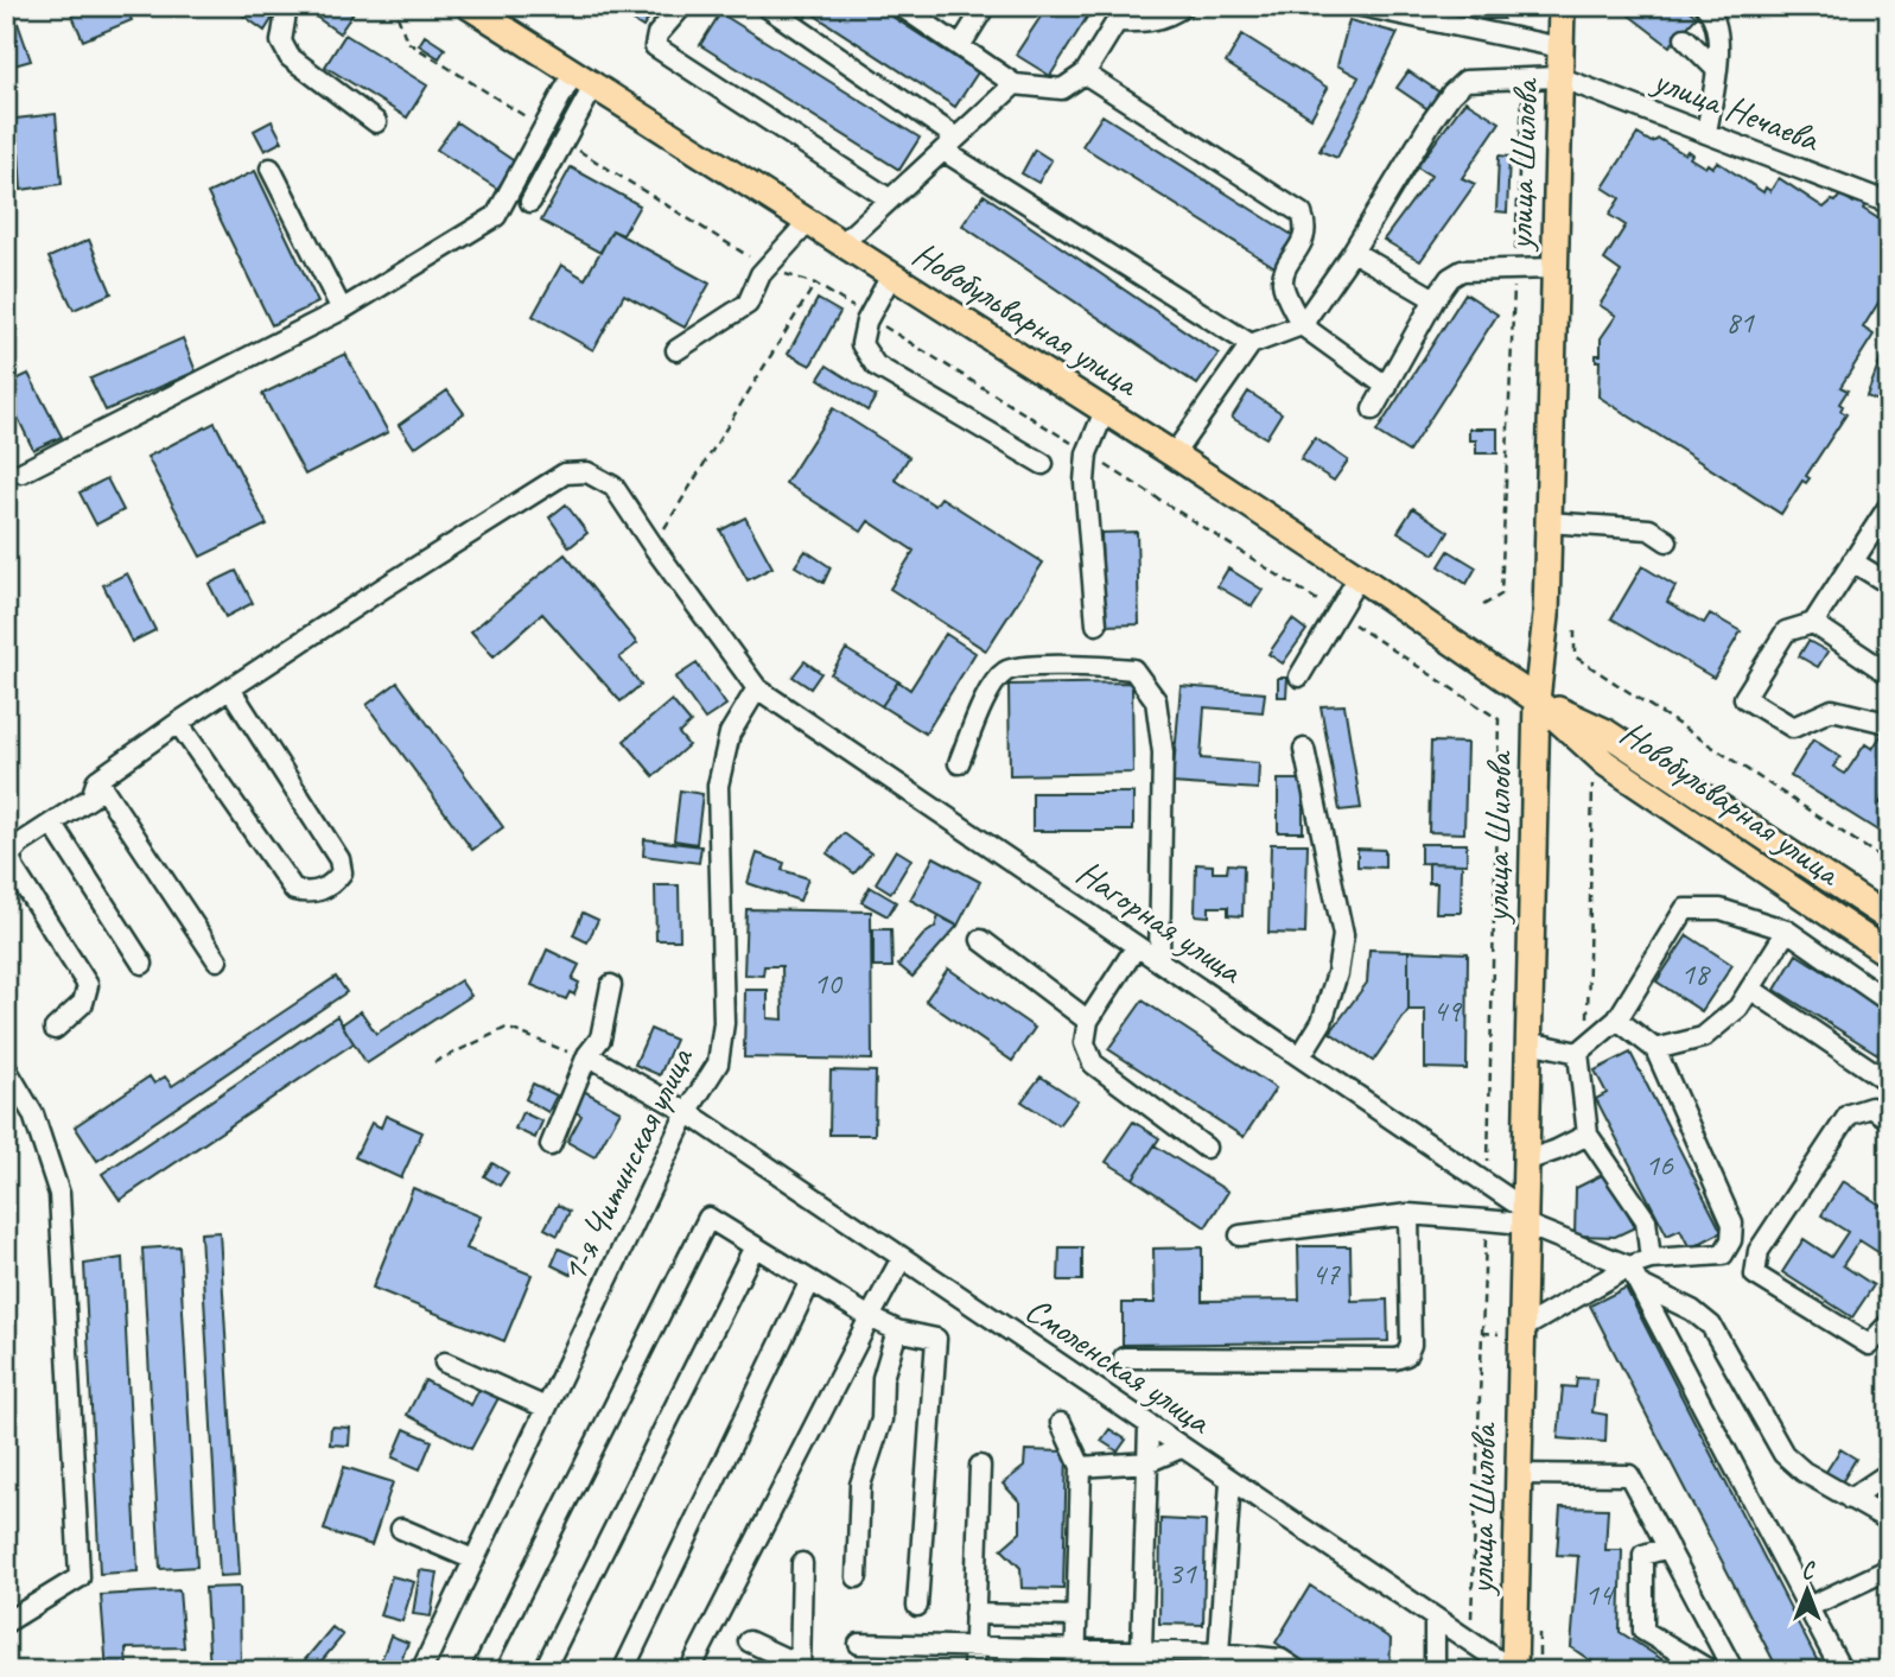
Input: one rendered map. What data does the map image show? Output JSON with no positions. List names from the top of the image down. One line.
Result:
{"streets":{"main road":["улица Шилова","Новобульварная улица"],"street":["улица Нечаева","Нагорная улица","1-я Читинская улица","Смоленская улица"]},"crossings":[["улица Нечаева","улица Шилова"],["улица Шилова","Новобульварная улица"],["улица Шилова","Нагорная улица"],["улица Шилова","Смоленская улица"],["Нагорная улица","1-я Читинская улица"],["1-я Читинская улица","Смоленская улица"]],"house_numbers":["81","18","10","49","16","47","31","14"],"north":"top"}
